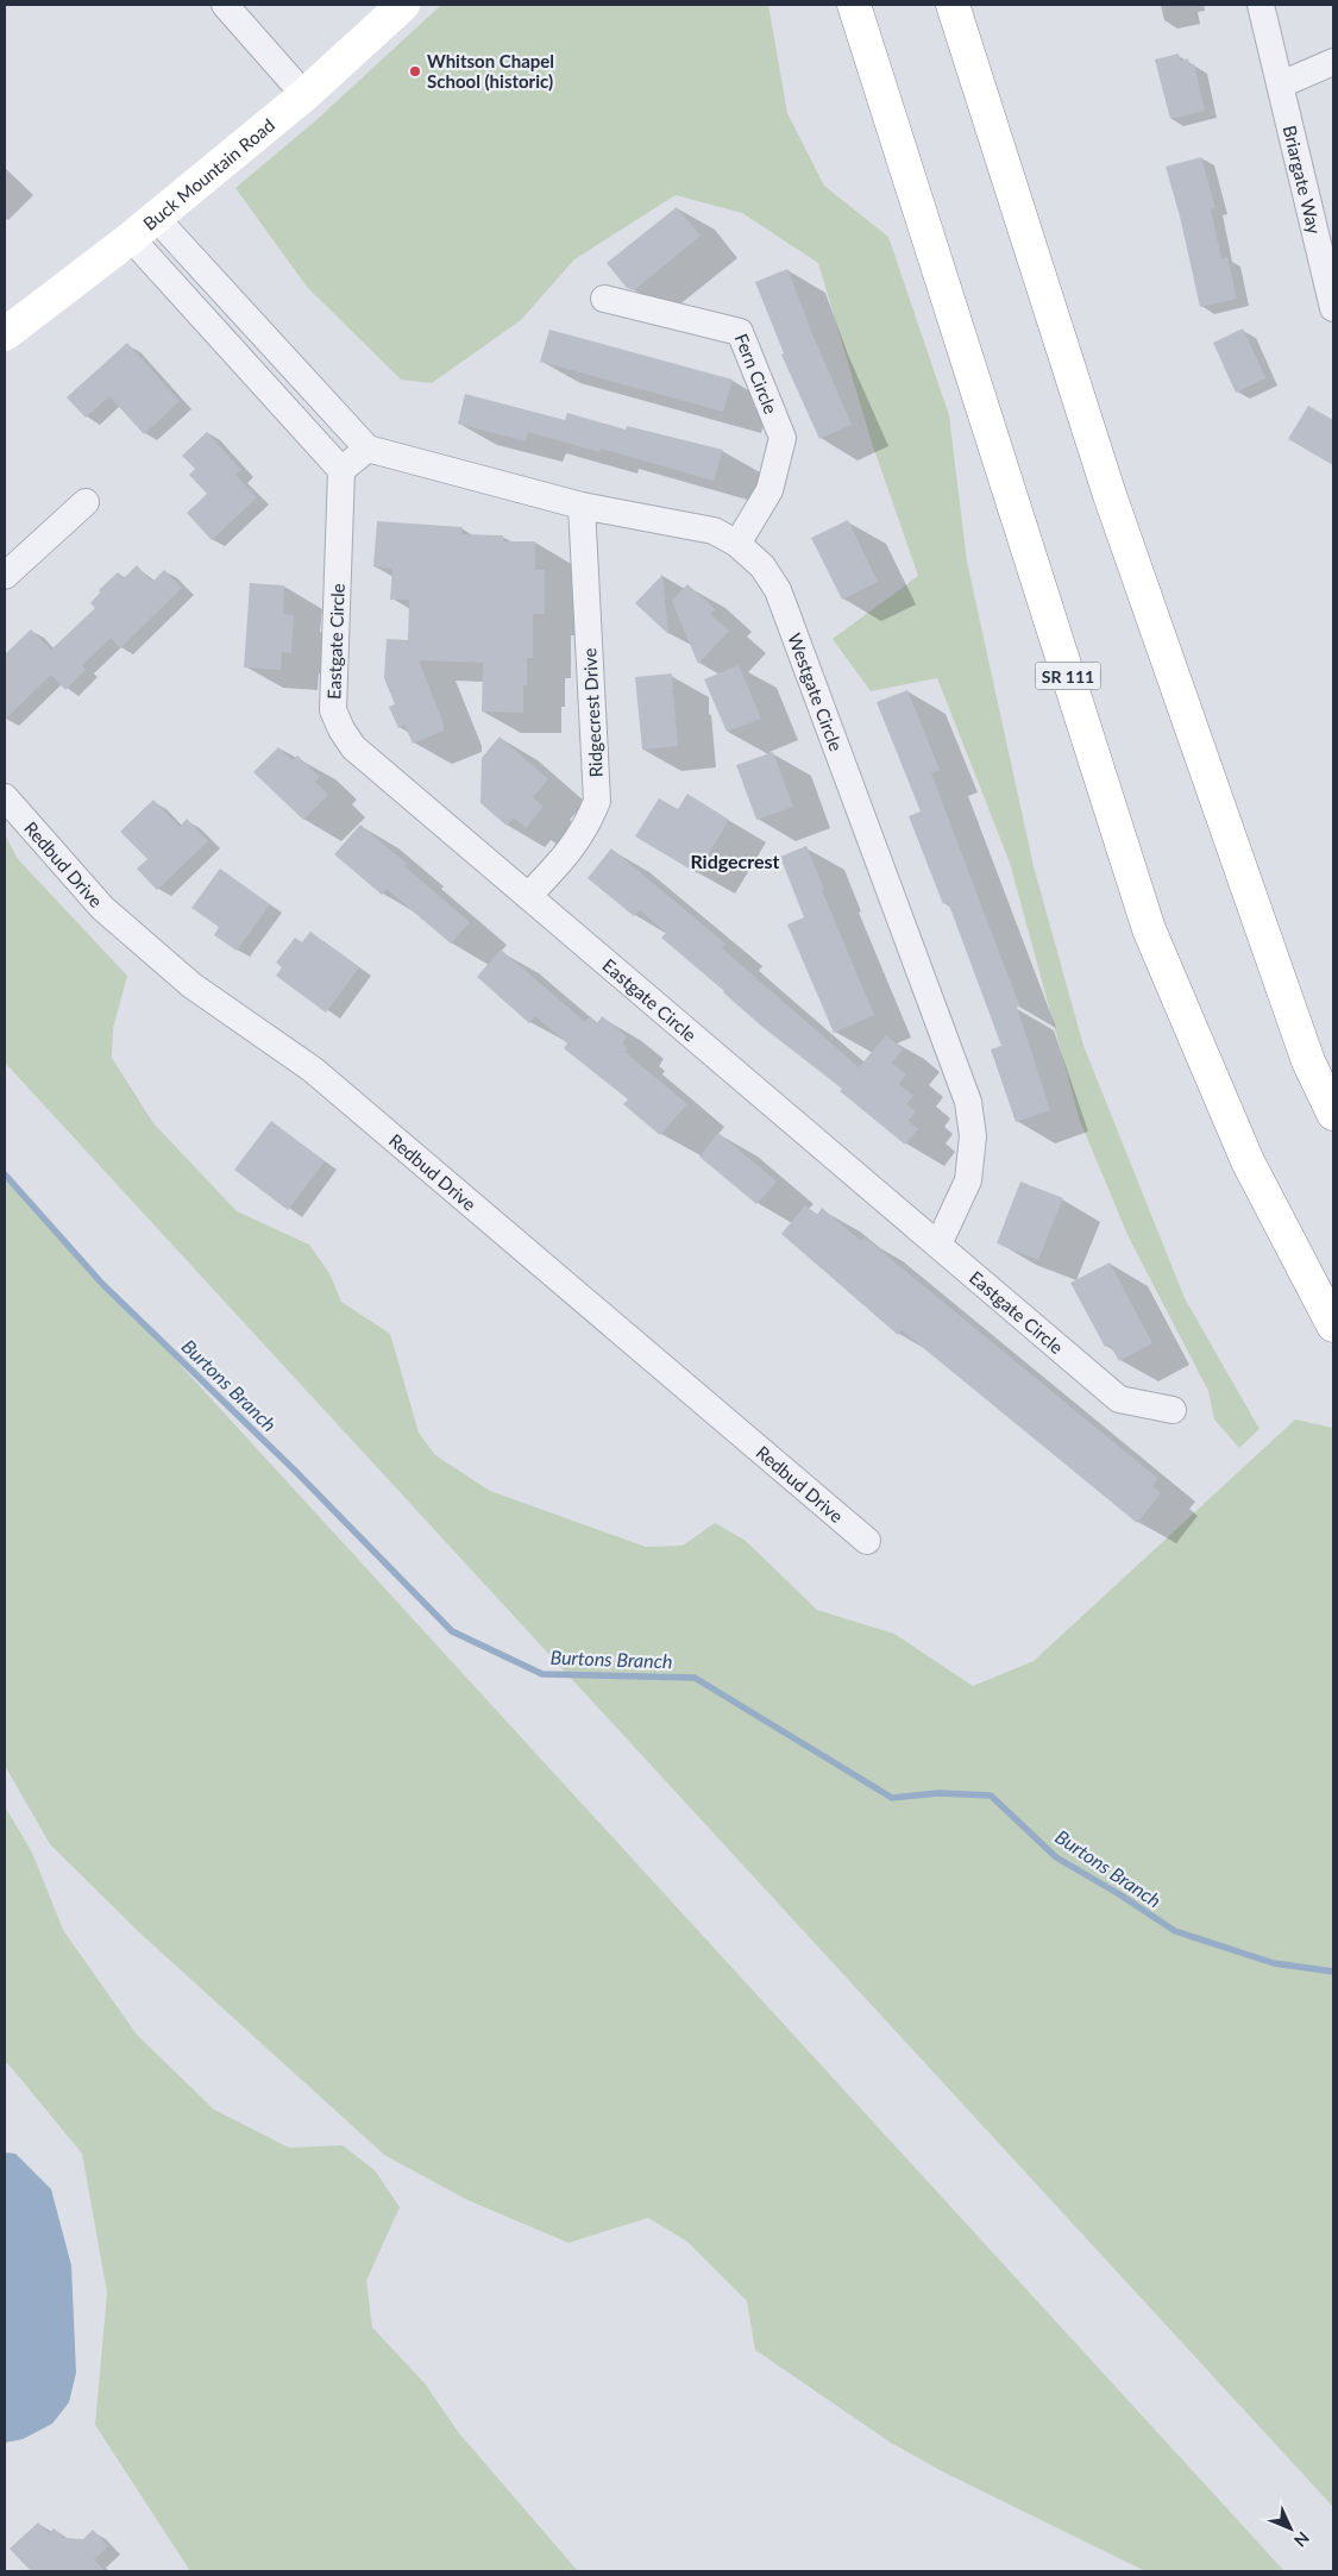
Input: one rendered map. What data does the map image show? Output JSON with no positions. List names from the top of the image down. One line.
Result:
{"streets":{"main road":["Buck Mountain Road","SR 111"],"street":["Briargate Way","Fern Circle","Eastgate Circle","Westgate Circle","Ridgecrest Drive","Redbud Drive"]},"crossings":[["Fern Circle","Westgate Circle"],["Eastgate Circle","Westgate Circle"],["Eastgate Circle","Ridgecrest Drive"],["Westgate Circle","Ridgecrest Drive"]],"districts":["Ridgecrest"],"water":["Burtons Branch"],"places":["Whitson Chapel School (historic)"],"north":"bottom right"}
